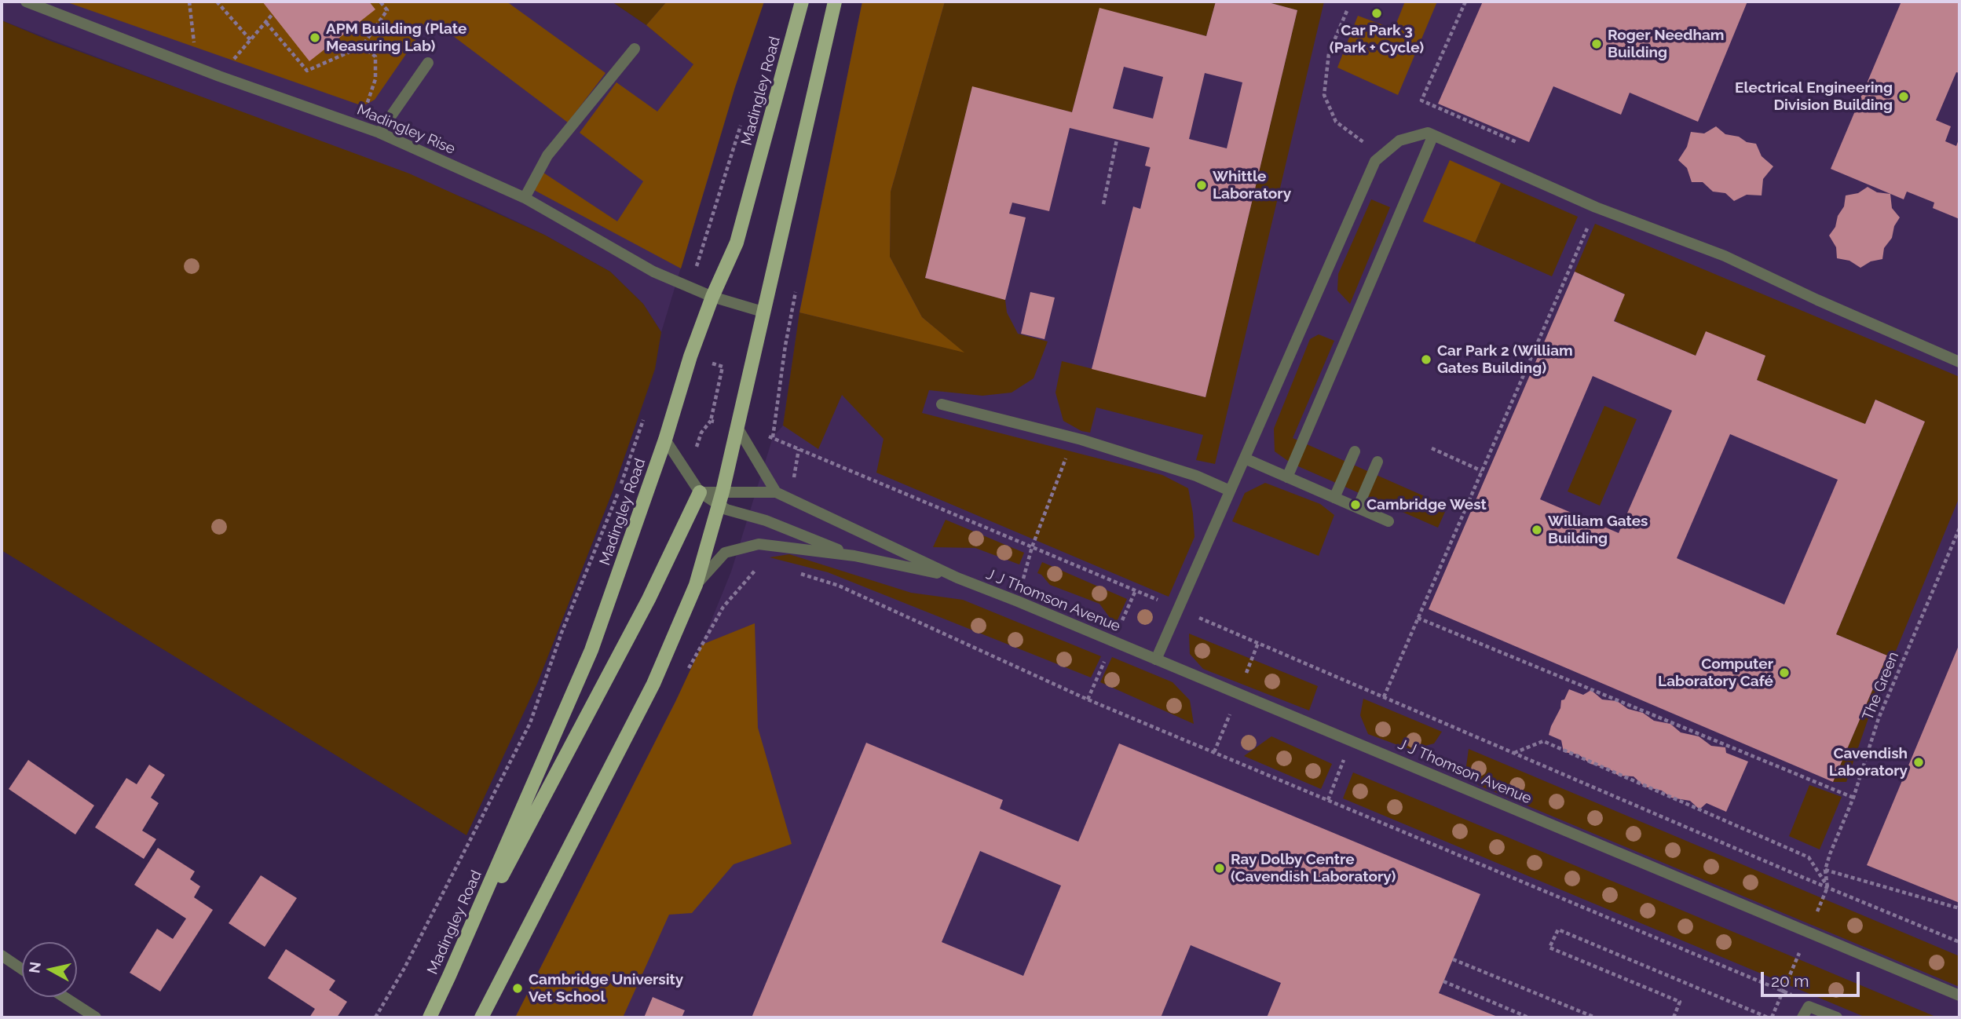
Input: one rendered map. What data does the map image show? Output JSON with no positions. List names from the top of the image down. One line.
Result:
{"streets":{"main road":["Madingley Road"],"street":["Madingley Rise","J J Thomson Avenue"],"path":["The Green"]},"crossings":[["Madingley Road","Madingley Rise"]],"places":["Car Park 3 (Park + Cycle)","APM Building (Plate Measuring Lab)","Roger Needham Building","Electrical Engineering Division Building","Whittle Laboratory","Car Park 2 (William Gates Building)","Cambridge West","William Gates Building","Computer Laboratory Café","Cavendish Laboratory","Ray Dolby Centre (Cavendish Laboratory)","Cambridge University Vet School"],"scale_bar":"20 m","north":"left"}
